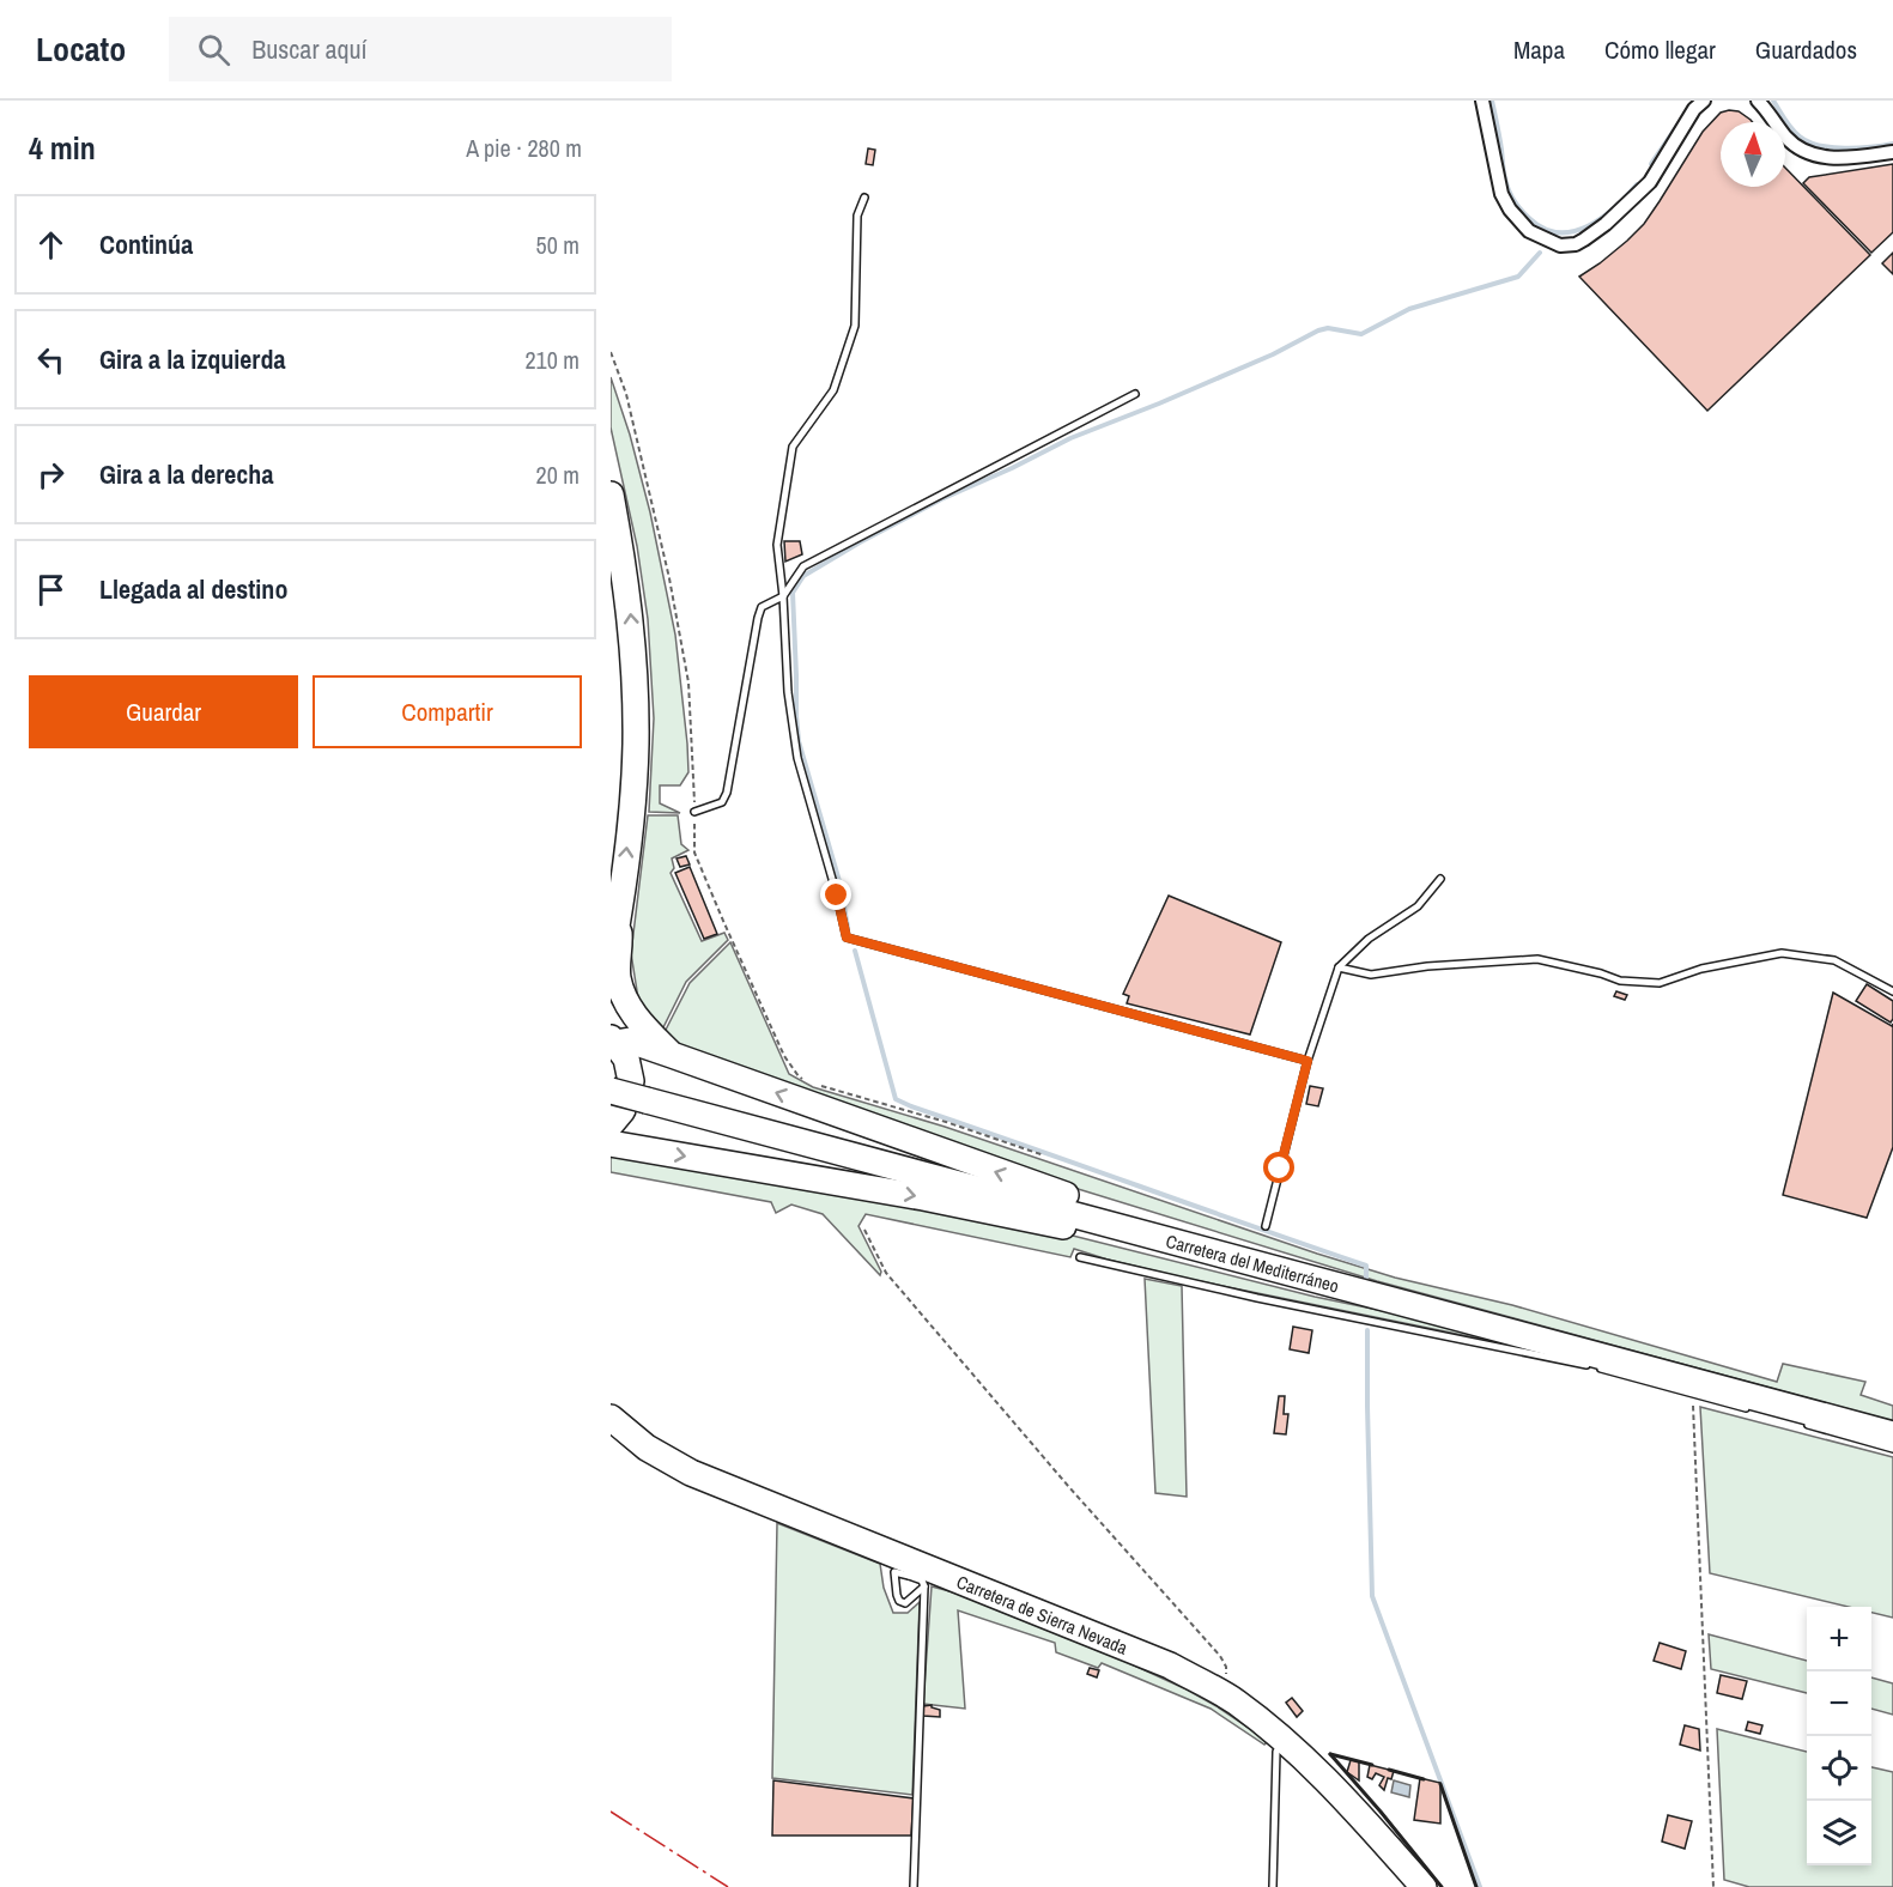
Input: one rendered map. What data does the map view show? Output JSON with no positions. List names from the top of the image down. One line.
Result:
{"streets":{"highway":["Carretera del Mediterráneo","Carretera de Sierra Nevada"]},"north":"top","page":{"header":"Locato","search":"Buscar aquí","nav":["Mapa","Cómo llegar","Guardados"],"heading":["4 min","A pie · 280 m"],"list":[["Continúa","50 m"],["Gira a la izquierda","210 m"],["Gira a la derecha","20 m"],"Llegada al destino"],"buttons":["Guardar","Compartir"],"map_buttons":["+","−"]}}
